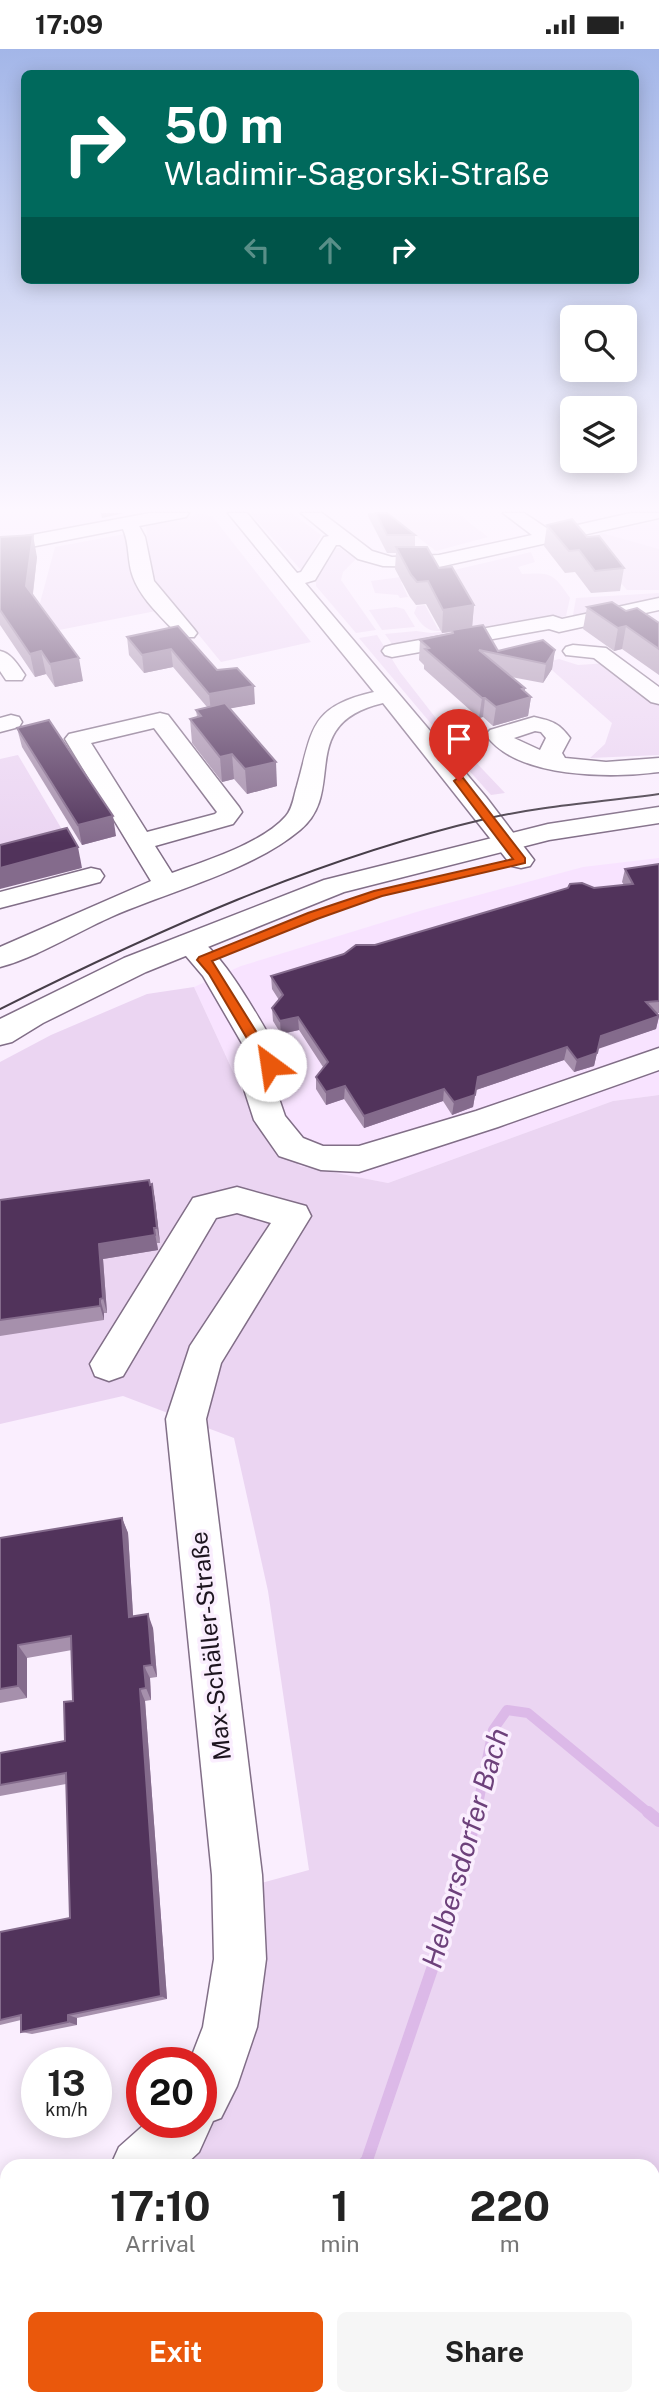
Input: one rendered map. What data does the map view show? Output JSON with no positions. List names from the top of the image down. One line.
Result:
{"streets":{"street":["Max-Schäller-Straße"]},"water":["Helbersdorfer Bach"],"page":{"status":"17:09","turn":["50 m","Wladimir-Sagorski-Straße"],"speed":"13 km/h","limit":"20","eta":["17:10","Arrival","1","min","220","m"],"buttons":["Exit","Share"]}}
